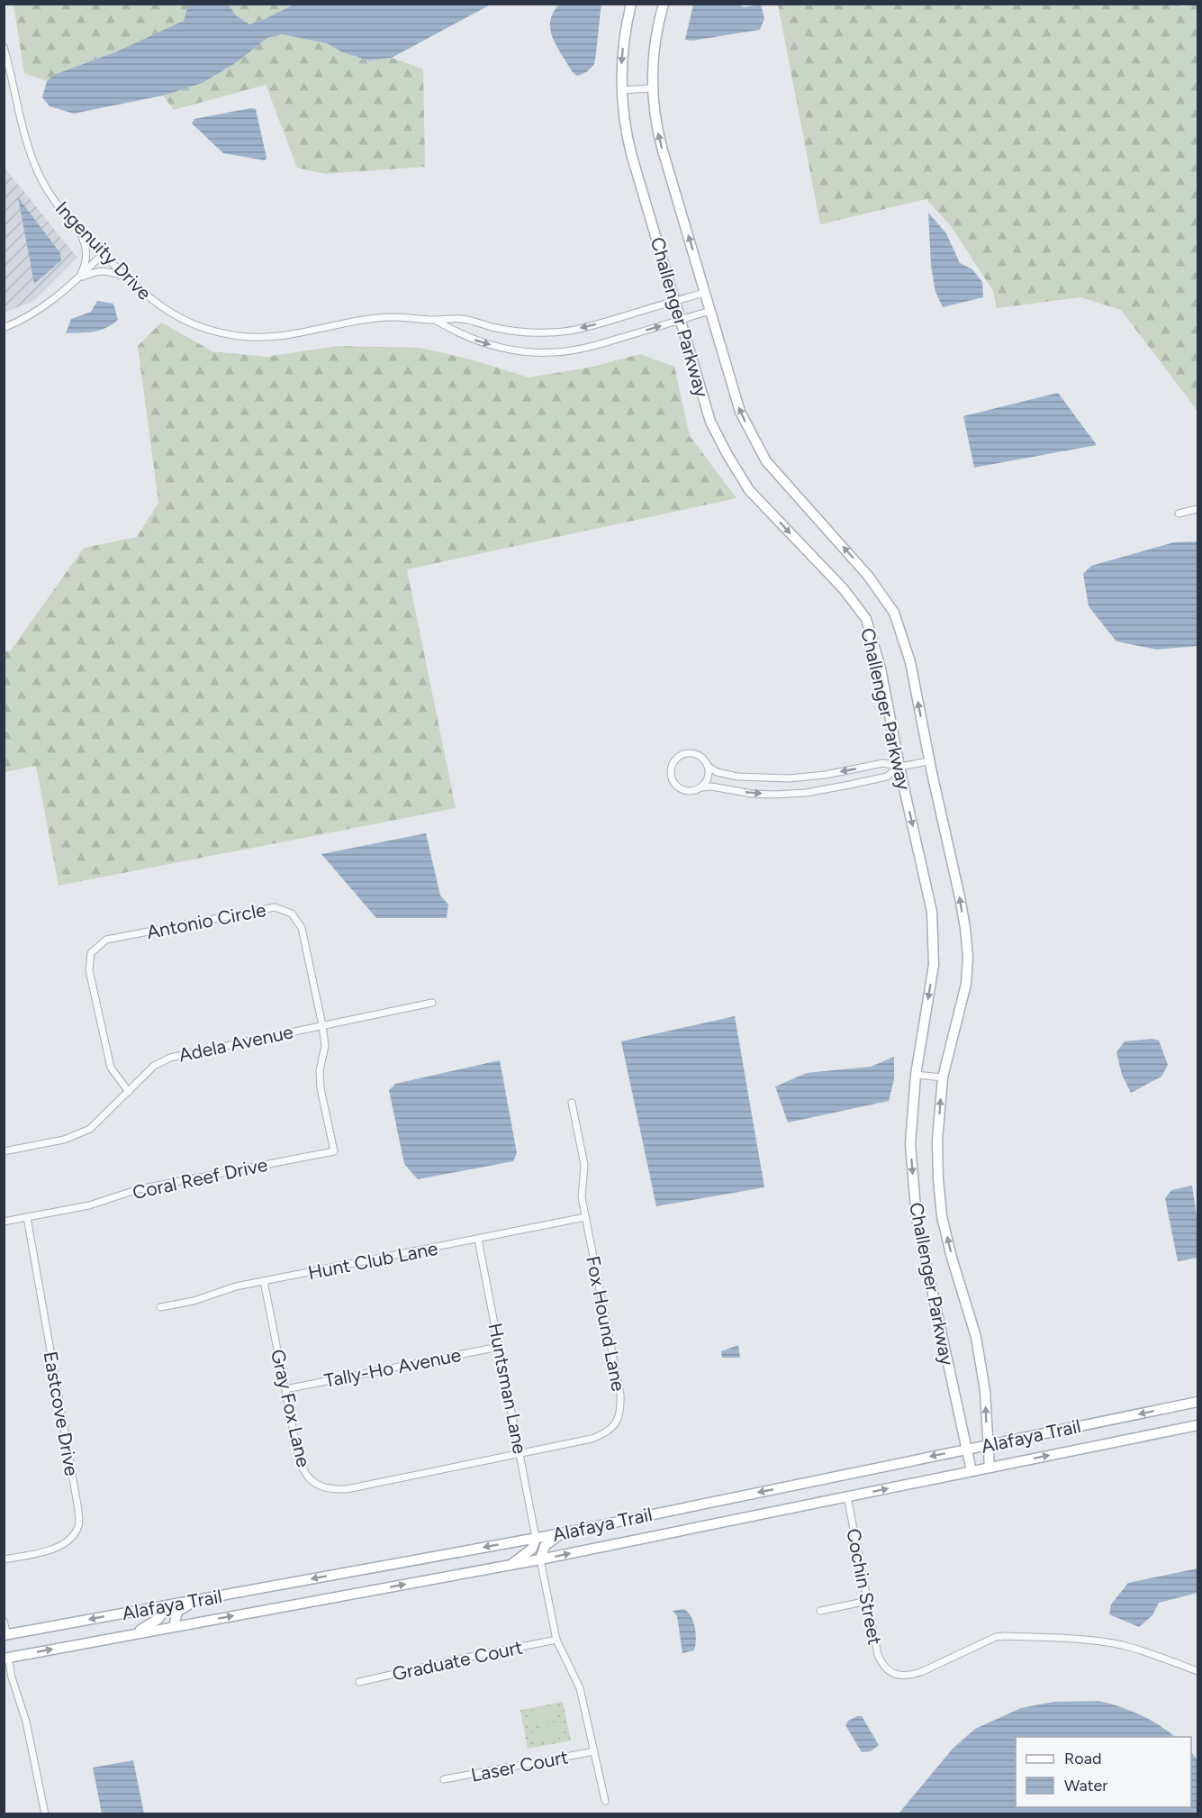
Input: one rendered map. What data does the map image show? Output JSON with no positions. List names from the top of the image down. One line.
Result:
{"streets":{"main road":["Challenger Parkway","Alafaya Trail"],"street":["Ingenuity Drive","Antonio Circle","Adela Avenue","Coral Reef Drive","Hunt Club Lane","Fox Hound Lane","Tally-Ho Avenue","Huntsman Lane","Gray Fox Lane","Eastcove Drive","Cochin Street","Graduate Court","Laser Court"]},"crossings":[["Ingenuity Drive","Challenger Parkway"],["Challenger Parkway","Alafaya Trail"],["Antonio Circle","Adela Avenue"],["Antonio Circle","Coral Reef Drive"],["Coral Reef Drive","Eastcove Drive"],["Hunt Club Lane","Fox Hound Lane"],["Hunt Club Lane","Huntsman Lane"],["Hunt Club Lane","Gray Fox Lane"],["Fox Hound Lane","Huntsman Lane"],["Fox Hound Lane","Gray Fox Lane"],["Tally-Ho Avenue","Huntsman Lane"],["Tally-Ho Avenue","Gray Fox Lane"],["Huntsman Lane","Gray Fox Lane"],["Huntsman Lane","Alafaya Trail"],["Alafaya Trail","Cochin Street"]],"legend":["Road","Water"]}
